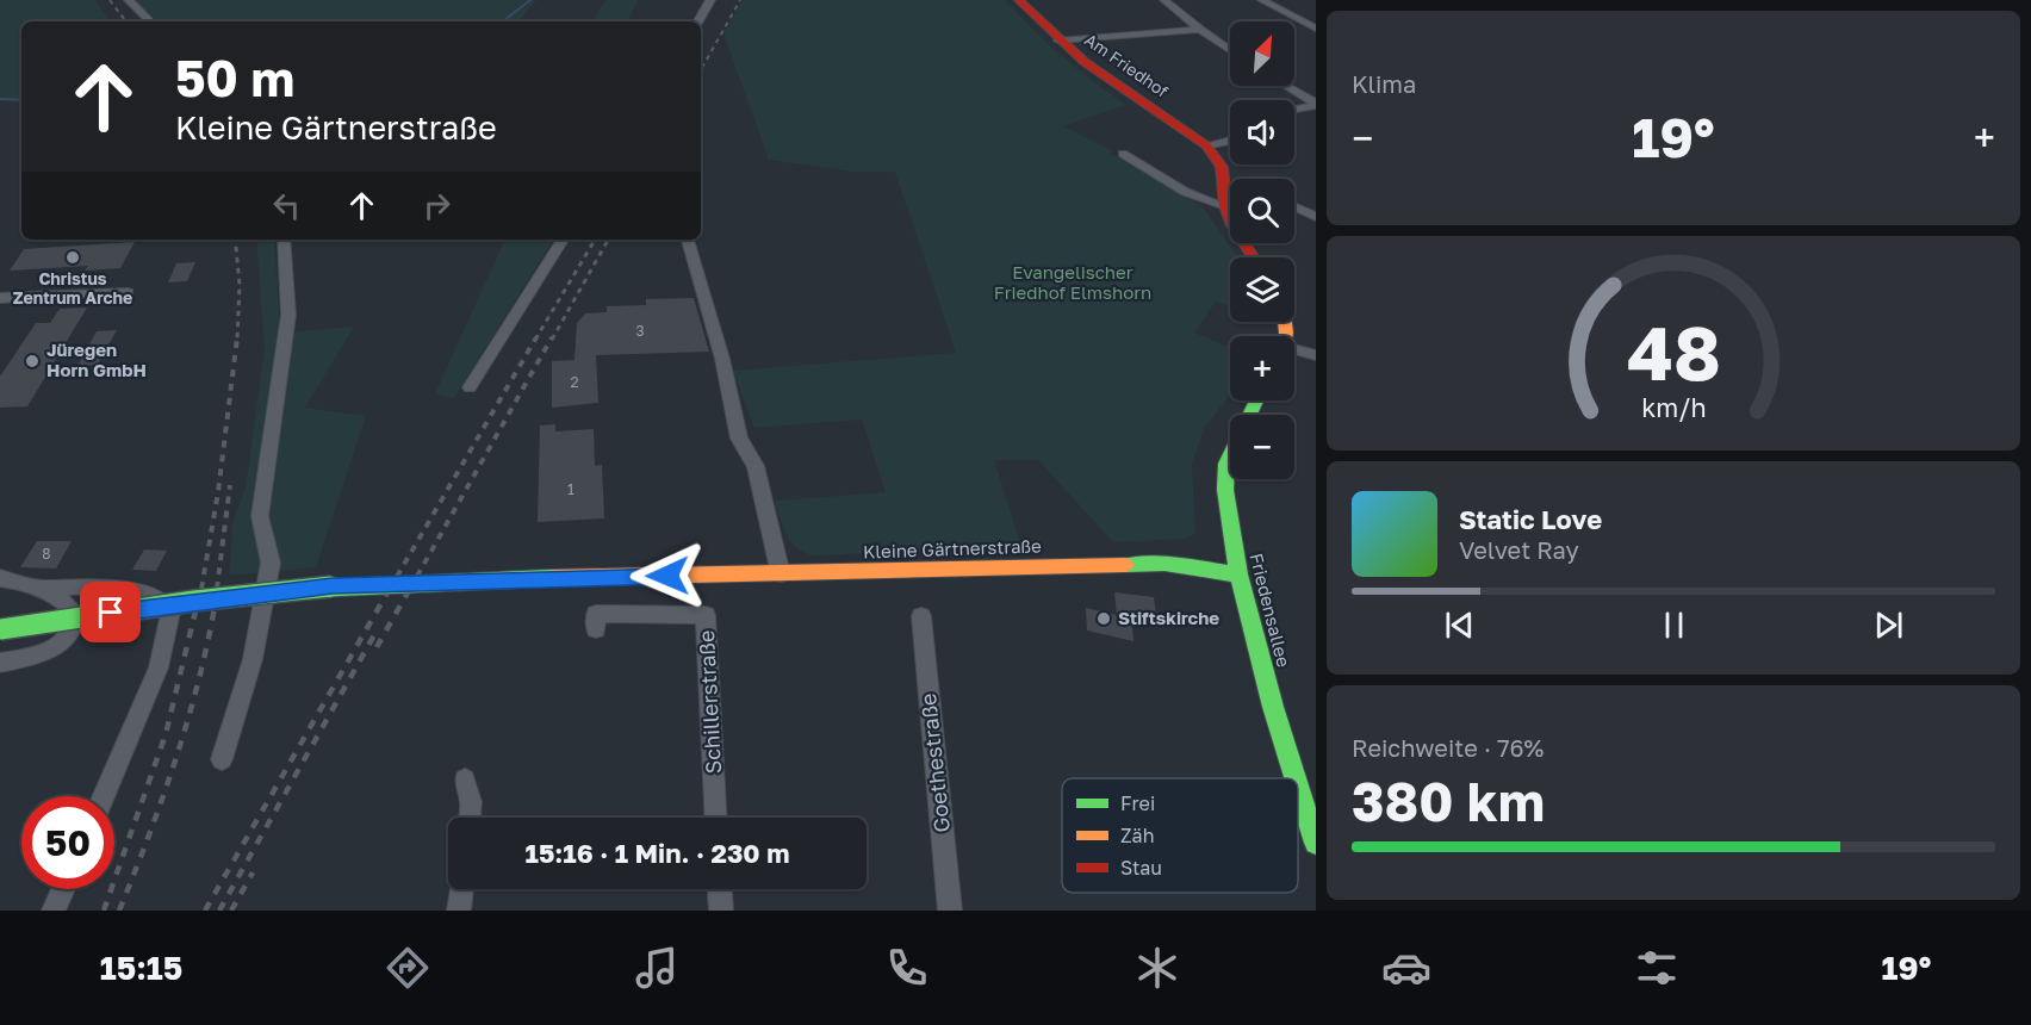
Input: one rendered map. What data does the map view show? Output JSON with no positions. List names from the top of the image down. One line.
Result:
{"streets":{"main road":["Am Friedhof","Kleine Gärtnerstraße","Friedensallee"],"street":["Schillerstraße","Goethestraße"]},"crossings":[["Kleine Gärtnerstraße","Friedensallee"]],"parks":["Evangelischer Friedhof Elmshorn"],"places":["Christus Zentrum Arche","Jüregen Horn GmbH","Stiftskirche"],"house_numbers":["3","2","1","8"],"legend":["Frei","Zäh","Stau"],"north":"top right","page":{"tile":["Klima",["Reichweite · 76%","380 km"]],"map_buttons":["+","−"],"turn":["50 m","Kleine Gärtnerstraße"],"heat":["−","19°","+"],"song":["Static Love","Velvet Ray"],"limit":"50","trip":"15:16 · 1 Min. · 230 m","tabs":["15:15","19°"],"gauge":["48","km/h"]}}
